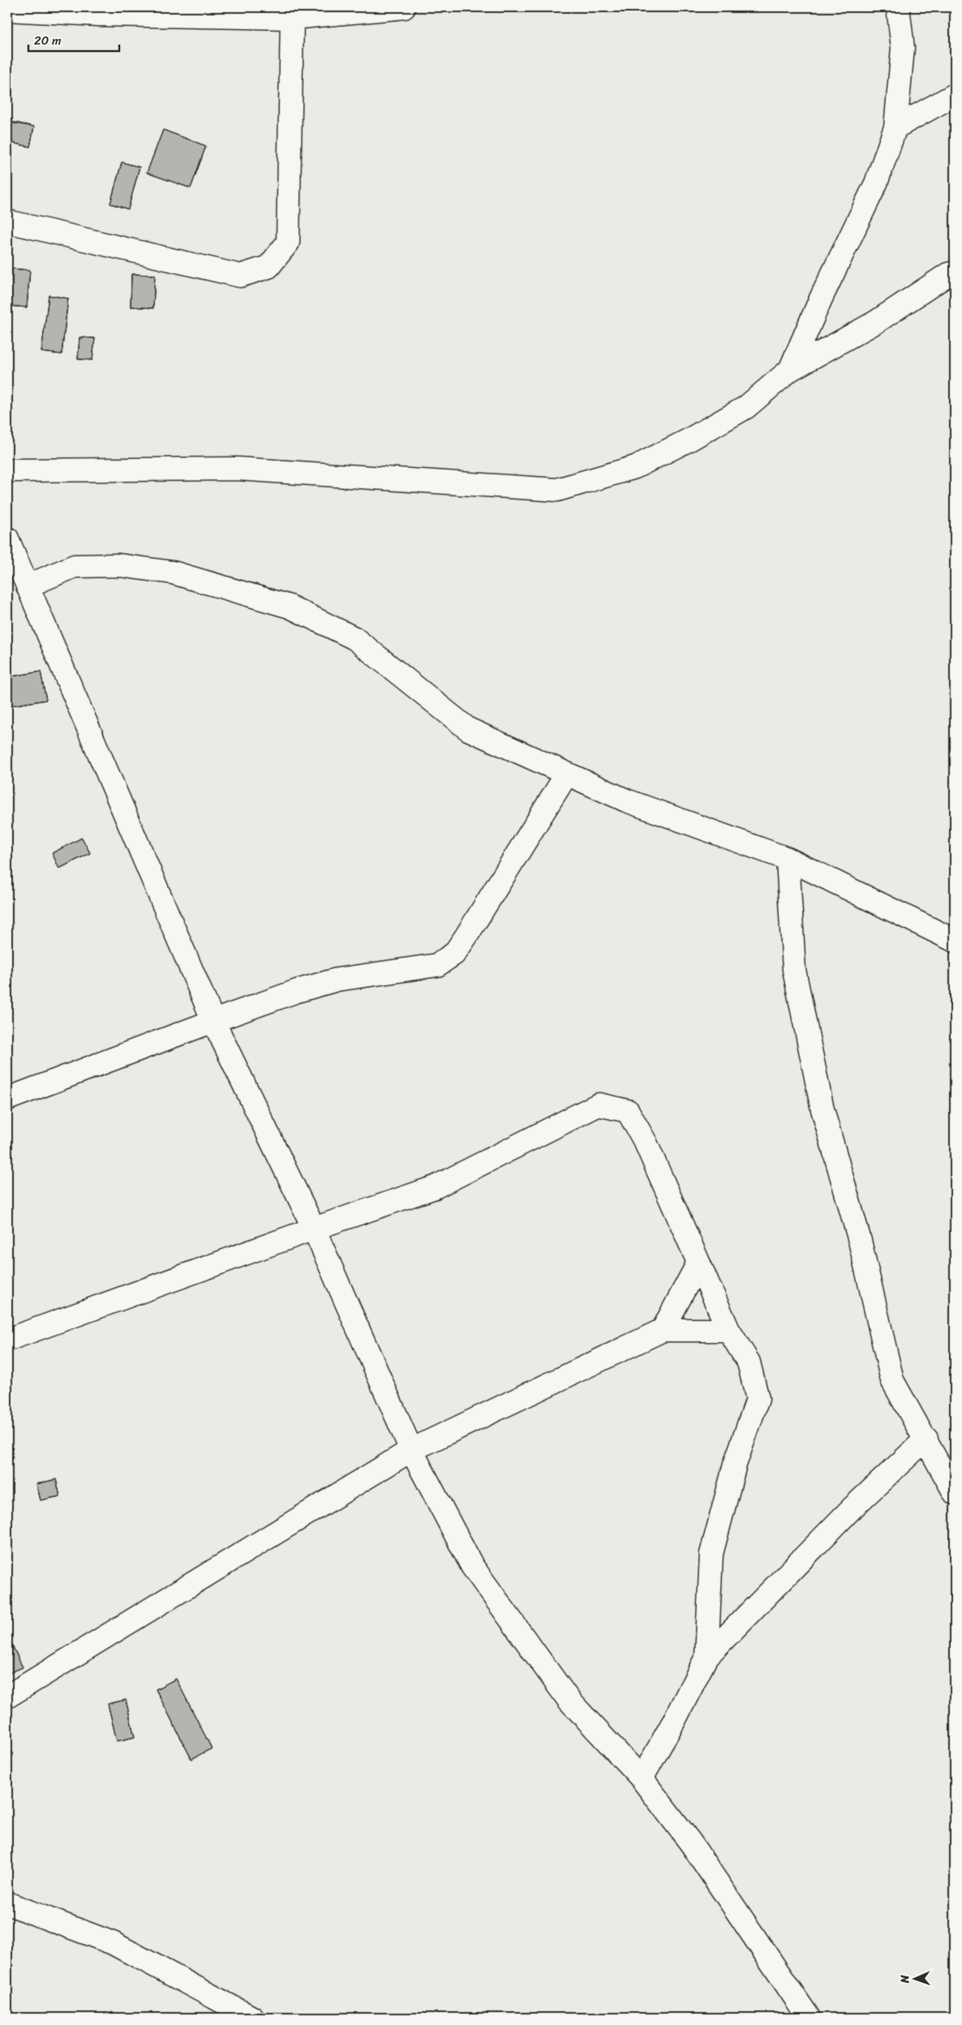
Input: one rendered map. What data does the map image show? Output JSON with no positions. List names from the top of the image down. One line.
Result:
{"scale_bar":"20 m","north":"left"}
